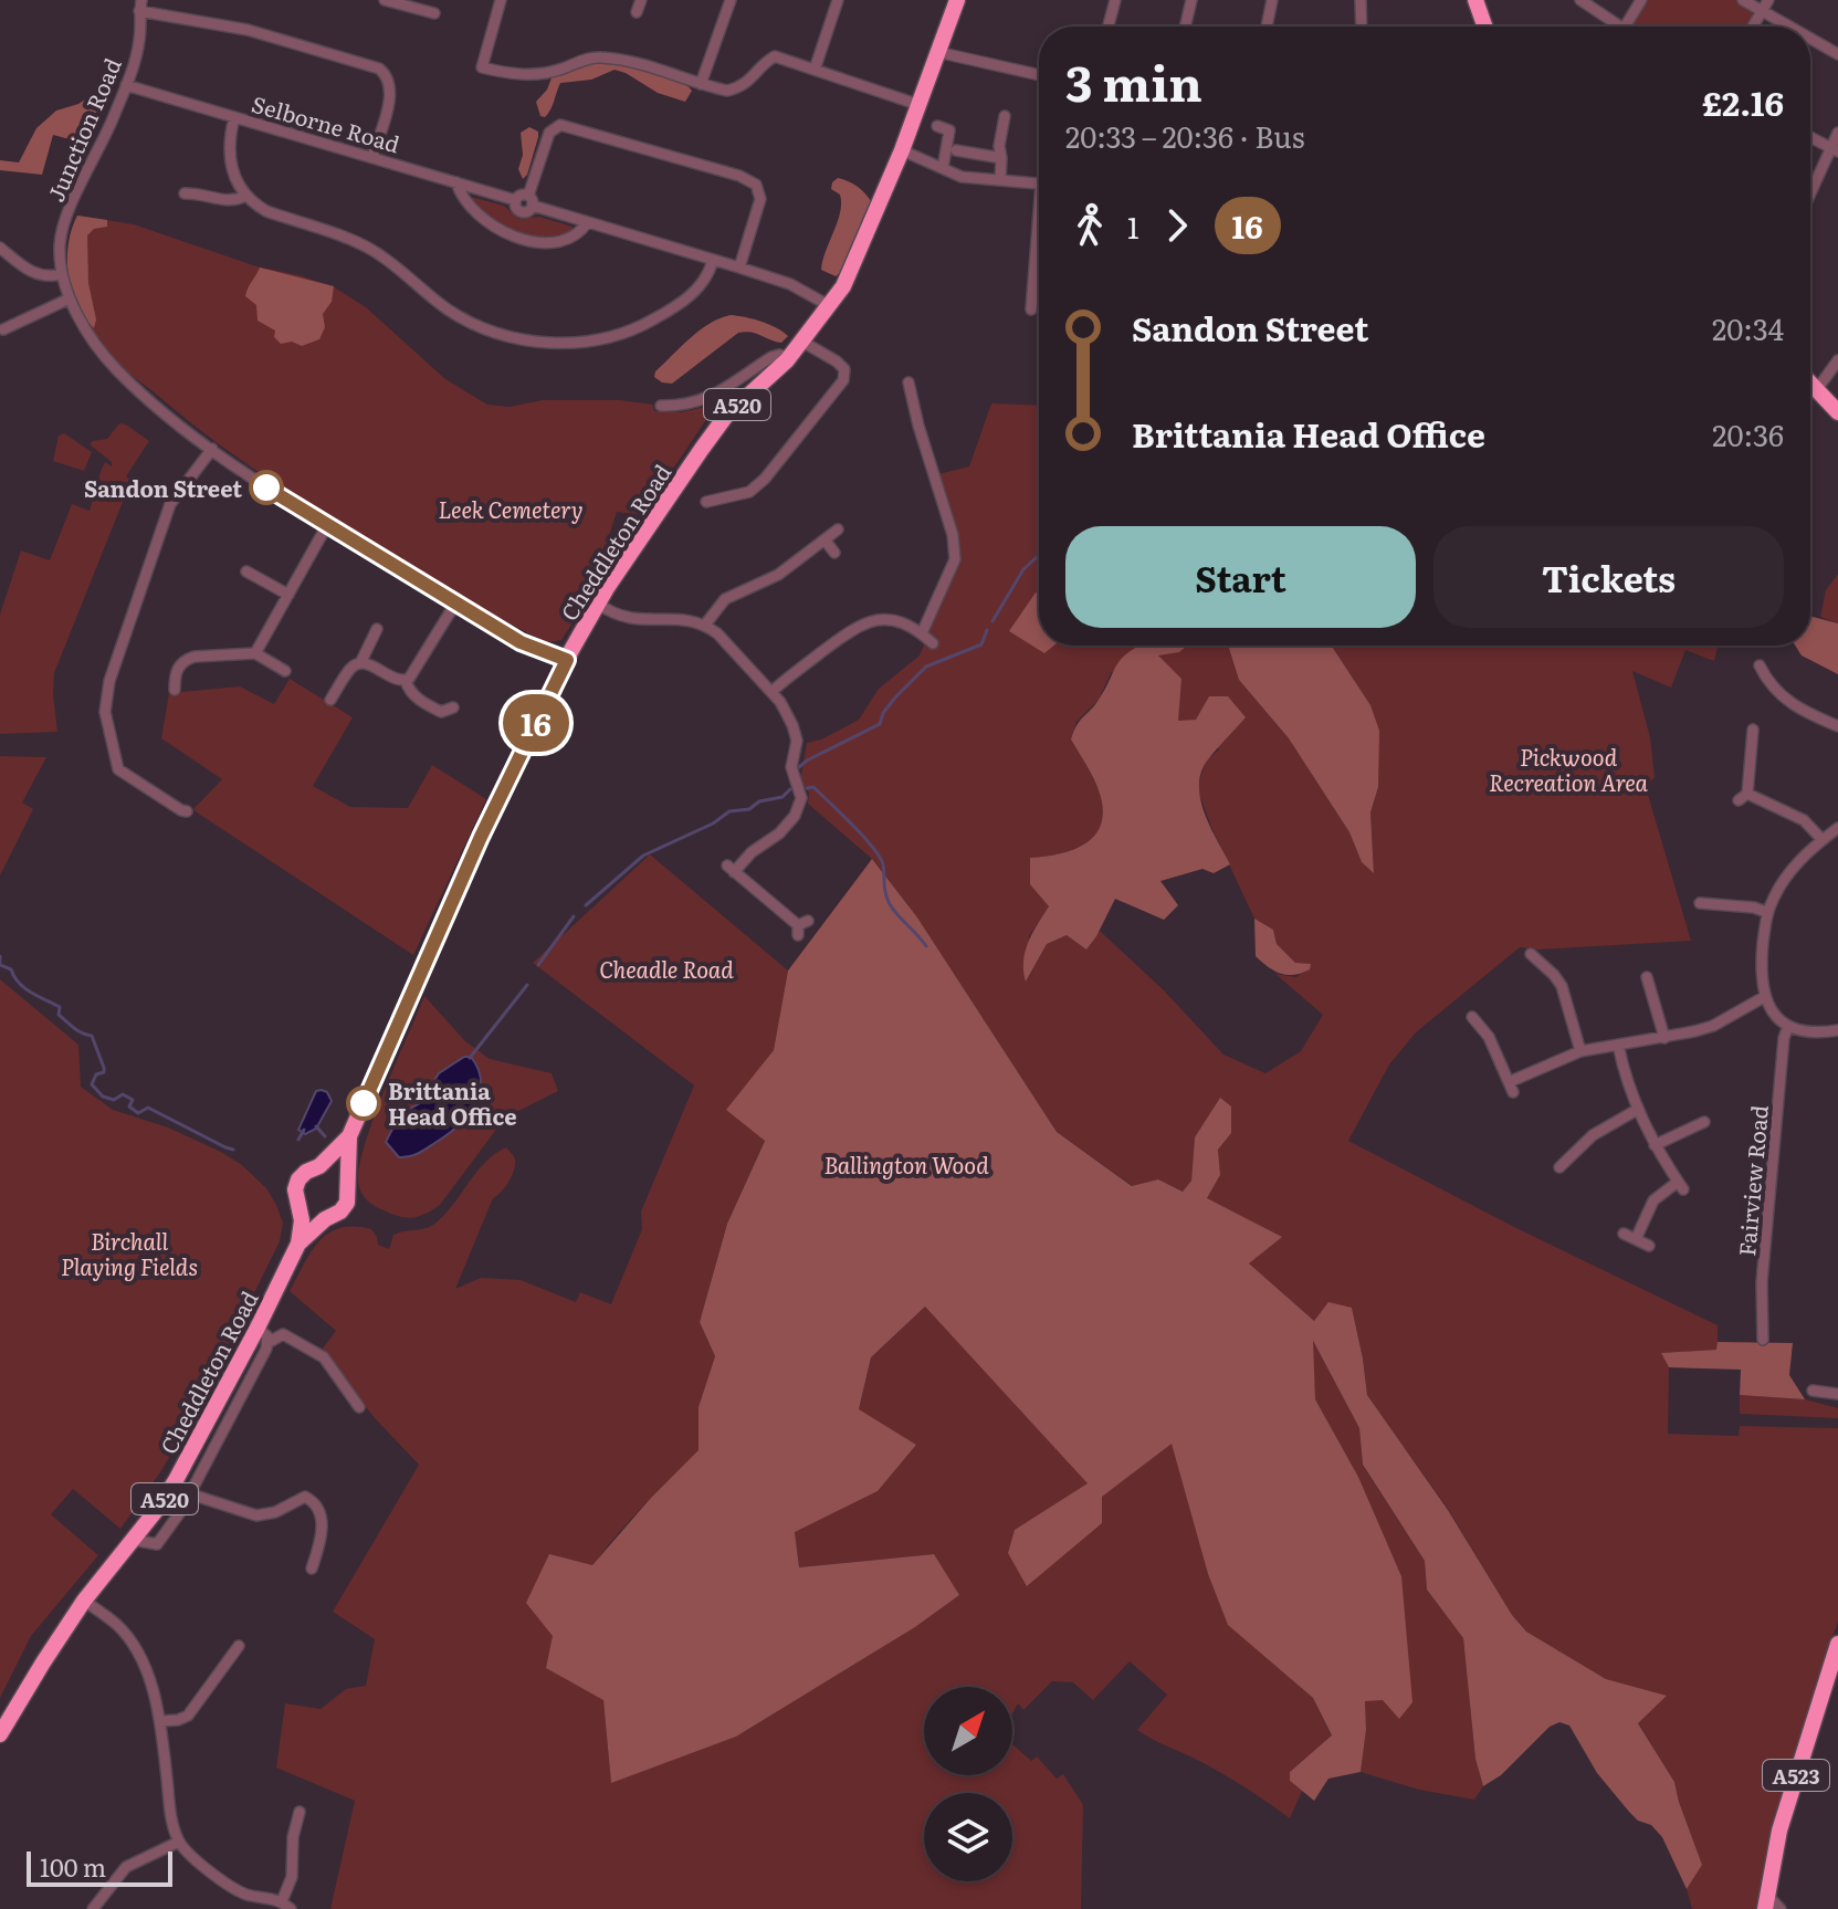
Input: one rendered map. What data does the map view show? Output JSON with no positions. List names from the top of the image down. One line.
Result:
{"streets":{"highway":["A520","Cheddleton Road","A523"],"street":["Selborne Road","Junction Road","Fairview Road"]},"crossings":[["Selborne Road","Junction Road"],["Junction Road","Cheddleton Road"],["A520","Cheddleton Road"]],"parks":["Leek Cemetery","Pickwood Recreation Area","Cheadle Road","Ballington Wood","Birchall Playing Fields"],"places":["Sandon Street","Brittania Head Office"],"lines":["bus line 16"],"scale_bar":"100 m","north":"top right","page":{"on_map":"16","heading":["3 min","20:33 – 20:36 · Bus","£2.16"],"legs":["1","16"],"list":[{"name":"Sandon Street","value":"20:34"},{"name":"Brittania Head Office","value":"20:36"}],"buttons":["Start","Tickets"],"scale":"100 m"}}
